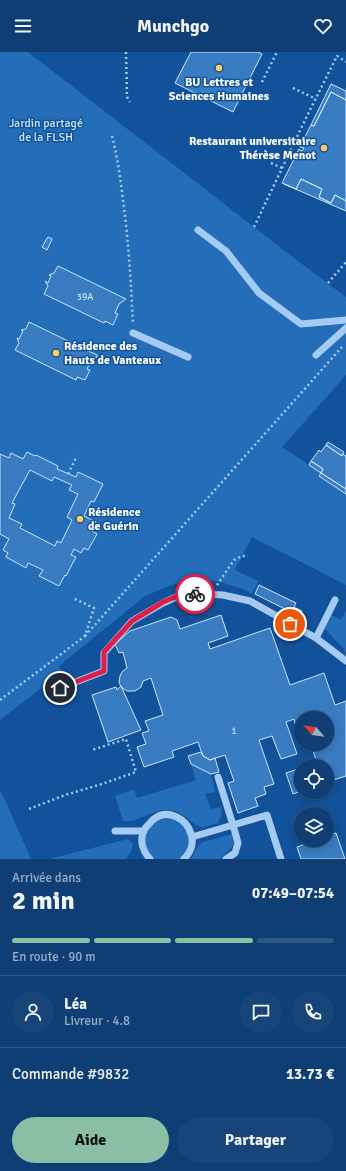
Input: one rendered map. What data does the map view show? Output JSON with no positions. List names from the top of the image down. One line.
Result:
{"parks":["Jardin partagé de la FLSH"],"places":["BU Lettres et Sciences Humaines","Restaurant universitaire Thérèse Menot","Résidence des Hauts de Vanteaux","Résidence de Guérin"],"house_numbers":["39A","1"],"north":"top left","page":{"header":"Munchgo","heading":["2 min","Arrivée dans","07:49–07:54"],"panel":["Léa","Livreur · 4.8","Commande #9832","13.73 €"],"bar":"En route · 90 m","buttons":["Aide","Partager"]}}
